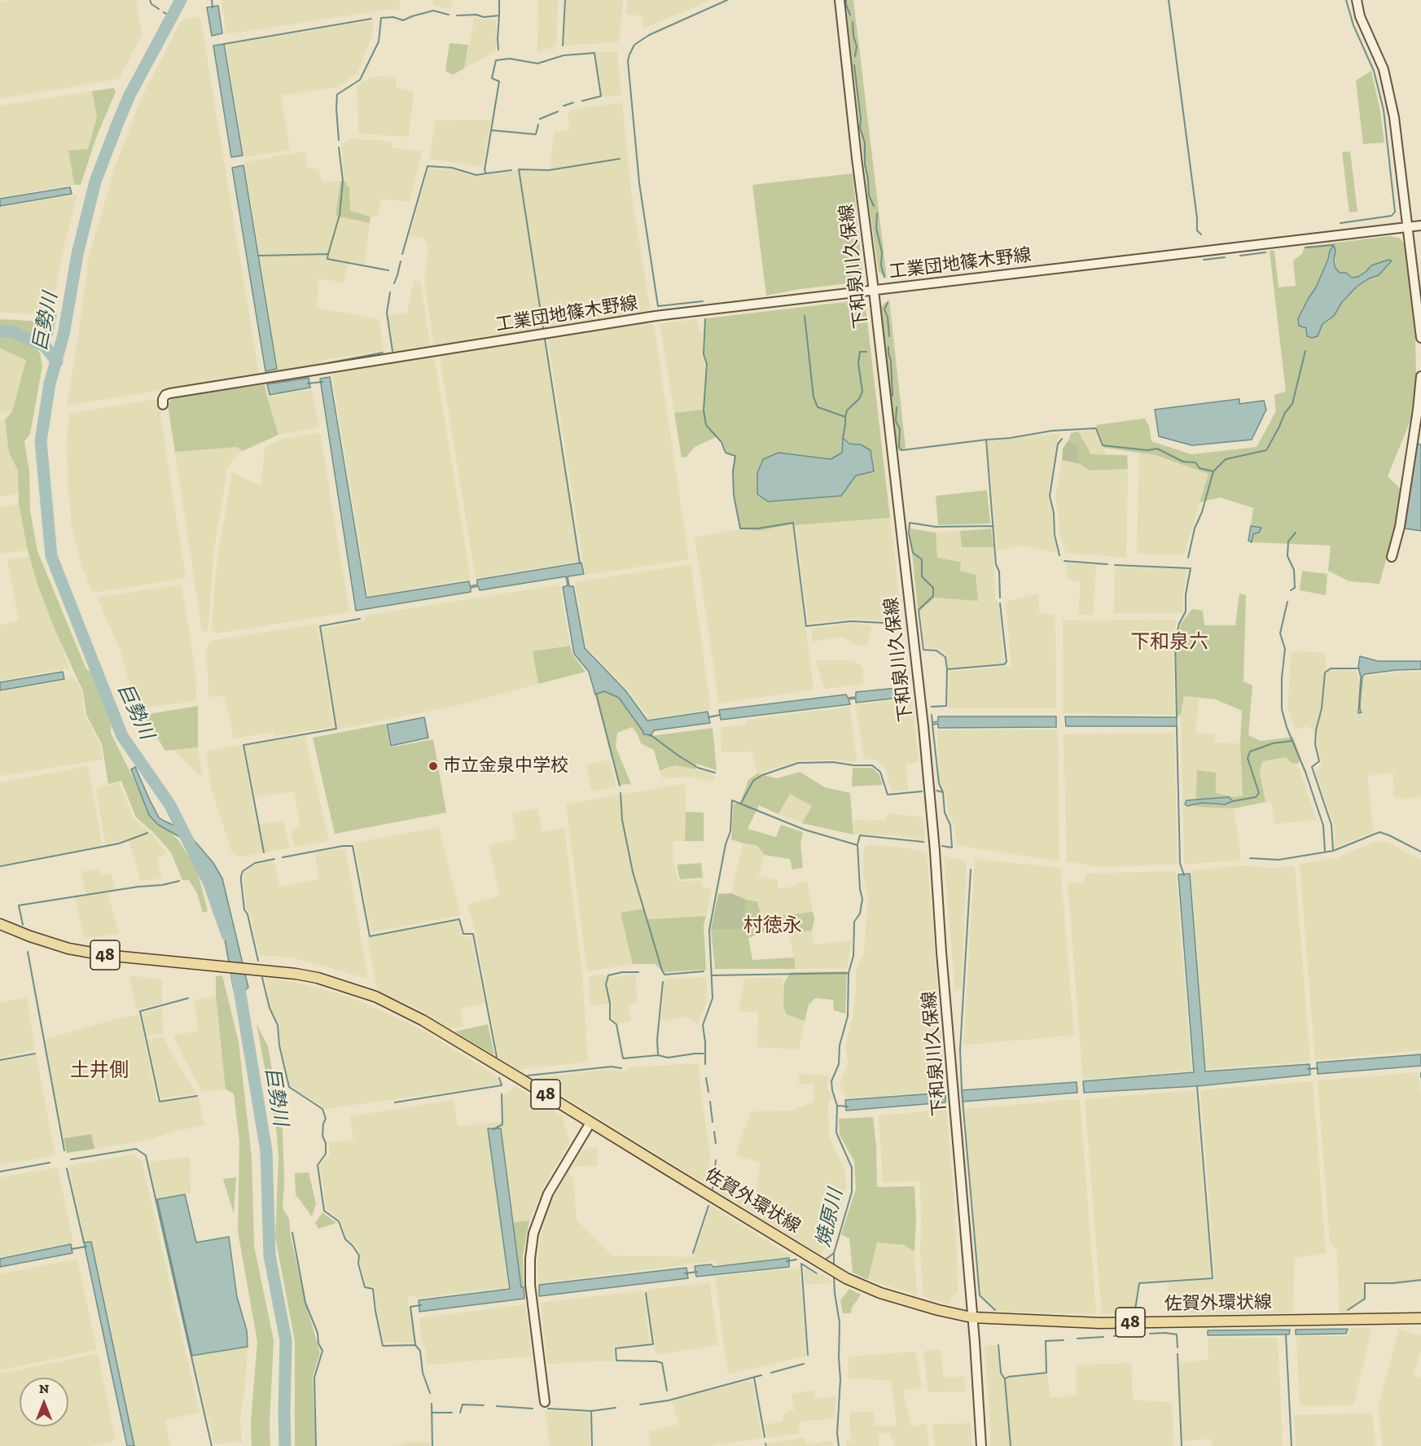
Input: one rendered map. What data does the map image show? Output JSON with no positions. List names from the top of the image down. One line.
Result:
{"streets":{"main road":["48","佐賀外環状線"],"street":["工業団地篠木野線","下和泉川久保線"]},"crossings":[["工業団地篠木野線","下和泉川久保線"],["下和泉川久保線","佐賀外環状線"]],"districts":["下和泉六","村徳永","土井側"],"water":["巨勢川","焼原川"],"places":["市立金泉中学校"],"north":"top"}
